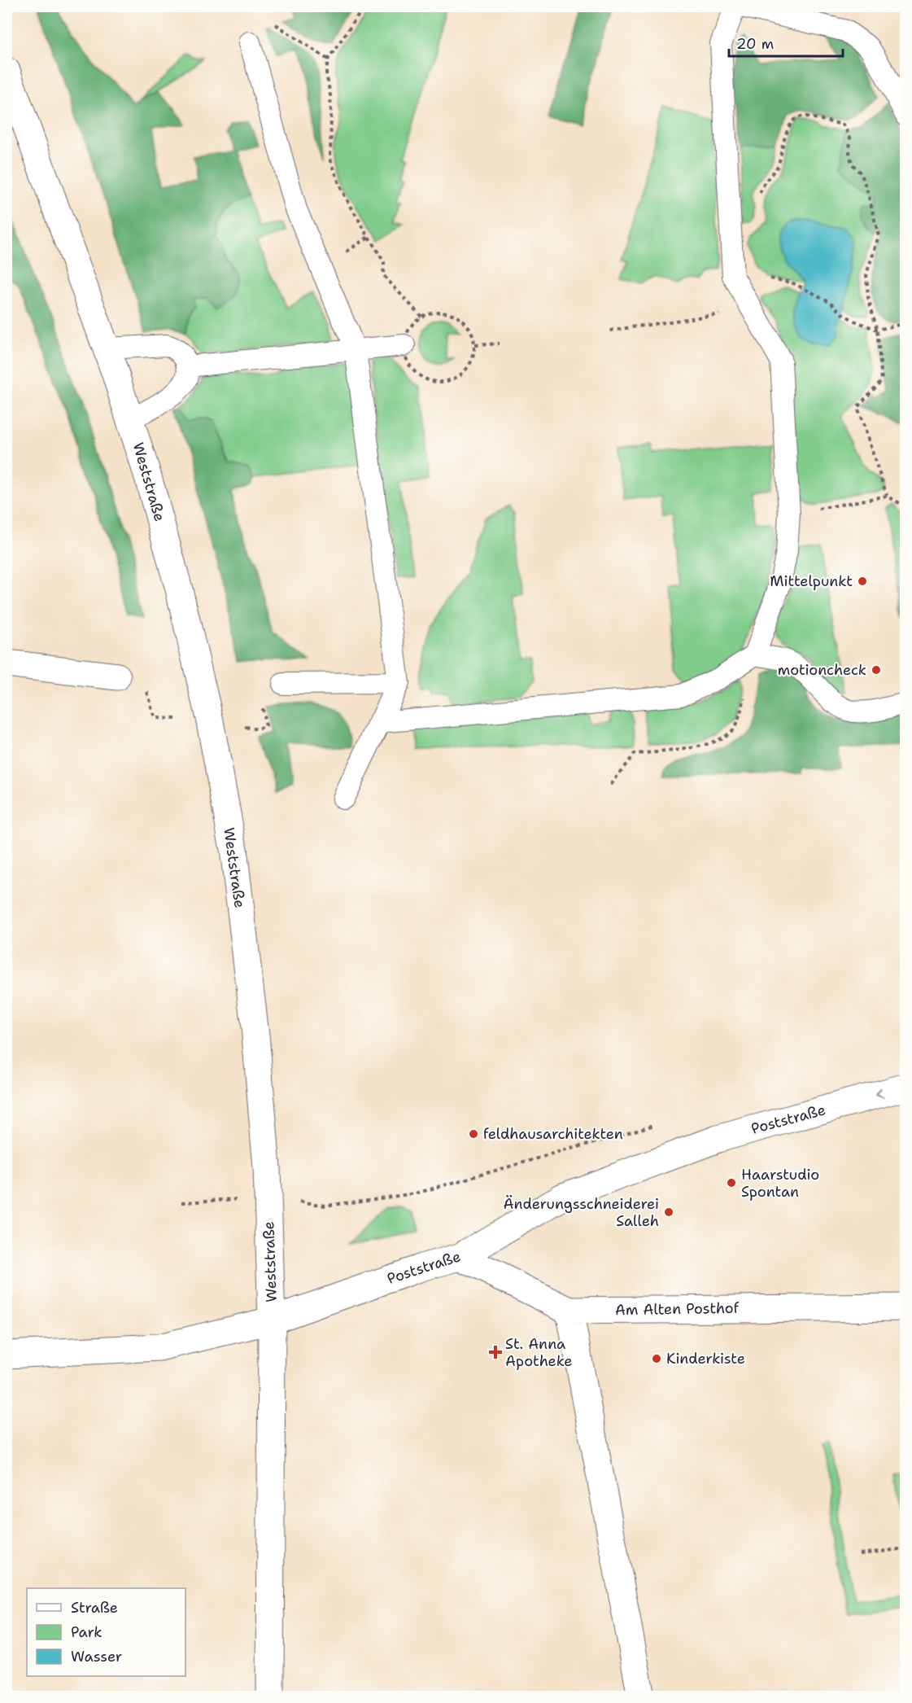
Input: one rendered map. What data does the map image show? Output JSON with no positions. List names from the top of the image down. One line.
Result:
{"streets":{"street":["Weststraße","Poststraße","Am Alten Posthof"]},"crossings":[["Weststraße","Poststraße"],["Poststraße","Am Alten Posthof"]],"one_way":["Poststraße"],"places":{"other":["Mittelpunkt","motioncheck","feldhausarchitekten","Haarstudio Spontan","Änderungsschneiderei Salleh","Kinderkiste"],"health":["St. Anna Apotheke"]},"legend":["Straße","Park","Wasser"],"scale_bar":"20 m"}
